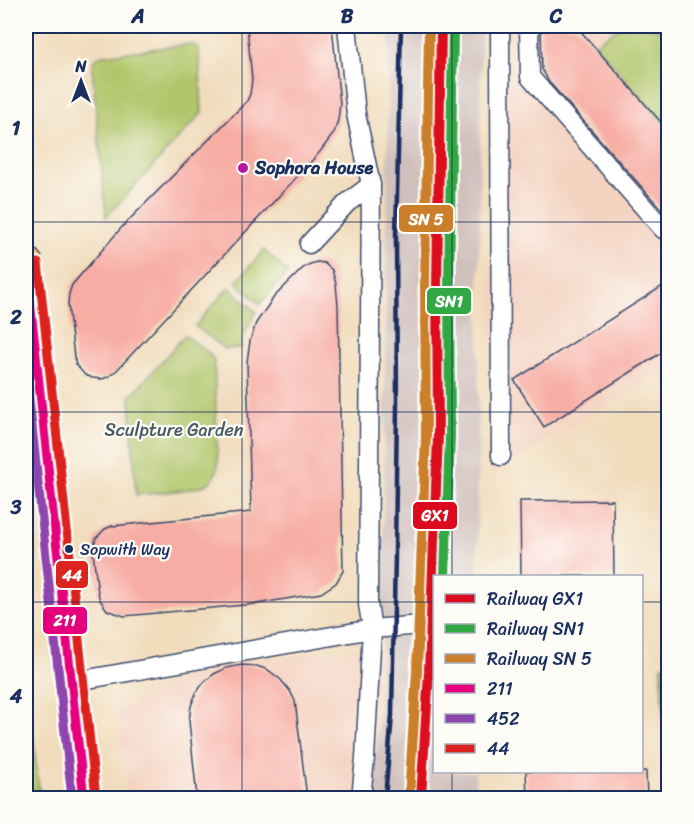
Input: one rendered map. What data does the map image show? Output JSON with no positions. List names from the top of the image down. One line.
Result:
{"parks":["Sculpture Garden"],"places":["Sophora House","Sopwith Way"],"lines":["rail line GX1","rail line SN1","transit line 44","transit line 211","transit line 452"],"legend":["Railway GX1","Railway SN1","Railway SN 5","211","452","44"],"north":"top","grid":{"columns":["A","B","C"],"rows":["1","2","3","4"]}}
